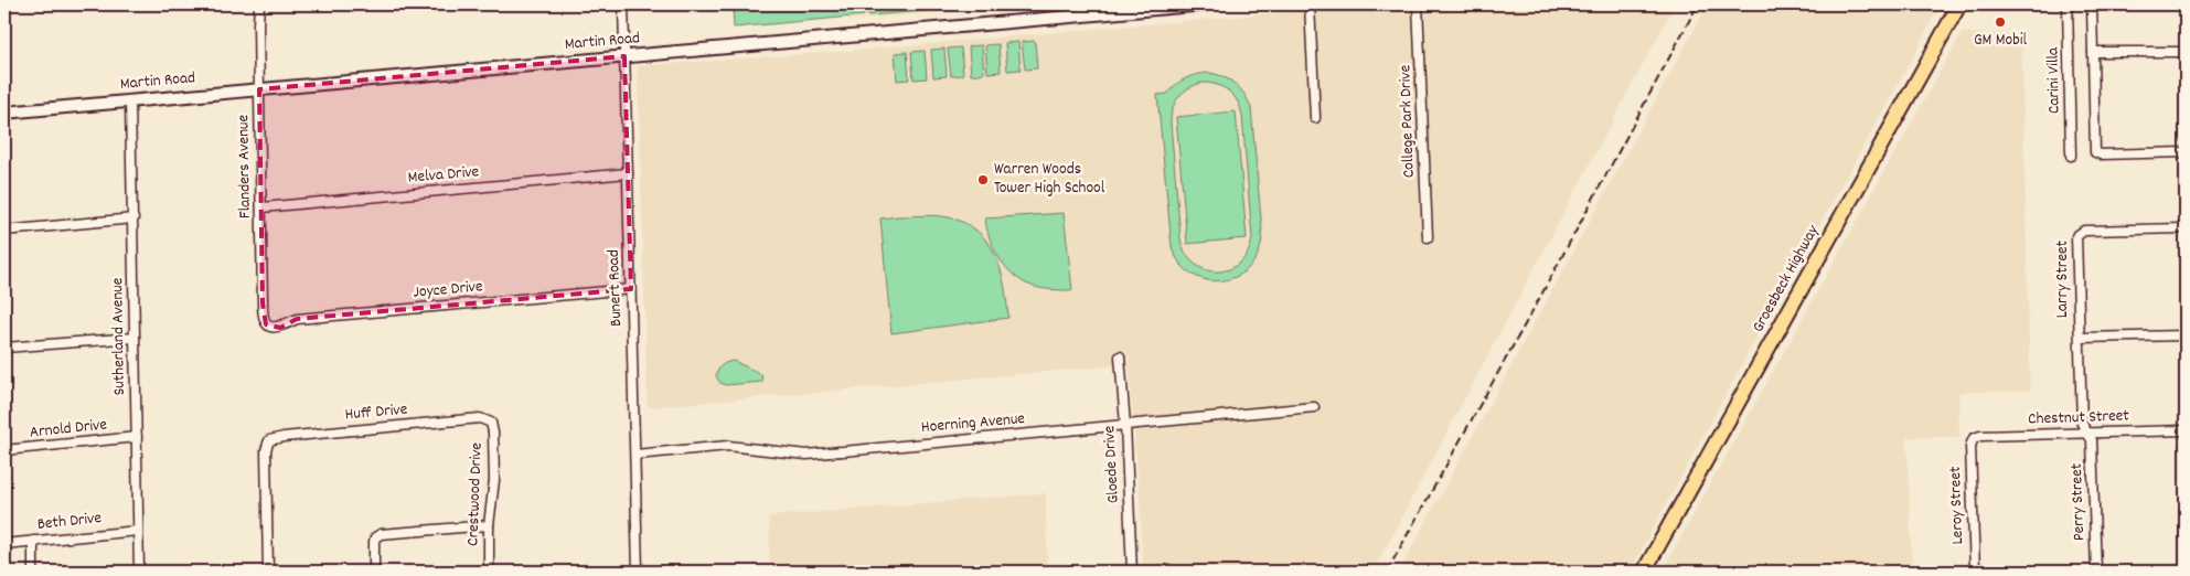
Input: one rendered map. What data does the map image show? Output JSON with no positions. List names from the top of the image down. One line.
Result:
{"streets":{"main road":["Groesbeck Highway"],"street":["Martin Road","Carini Villa","College Park Drive","Flanders Avenue","Melva Drive","Larry Street","Bunert Road","Joyce Drive","Sutherland Avenue","Huff Drive","Chestnut Street","Hoerning Avenue","Arnold Drive","Gloede Drive","Crestwood Drive","Perry Street","Leroy Street","Beth Drive"]},"crossings":[["Martin Road","Flanders Avenue"],["Martin Road","Bunert Road"],["Martin Road","Sutherland Avenue"],["Flanders Avenue","Melva Drive"],["Flanders Avenue","Joyce Drive"],["Melva Drive","Bunert Road"],["Larry Street","Chestnut Street"],["Larry Street","Perry Street"],["Bunert Road","Joyce Drive"],["Bunert Road","Hoerning Avenue"],["Sutherland Avenue","Arnold Drive"],["Sutherland Avenue","Beth Drive"],["Huff Drive","Crestwood Drive"],["Chestnut Street","Perry Street"],["Chestnut Street","Leroy Street"],["Hoerning Avenue","Gloede Drive"]],"places":["GM Mobil","Warren Woods Tower High School"]}
